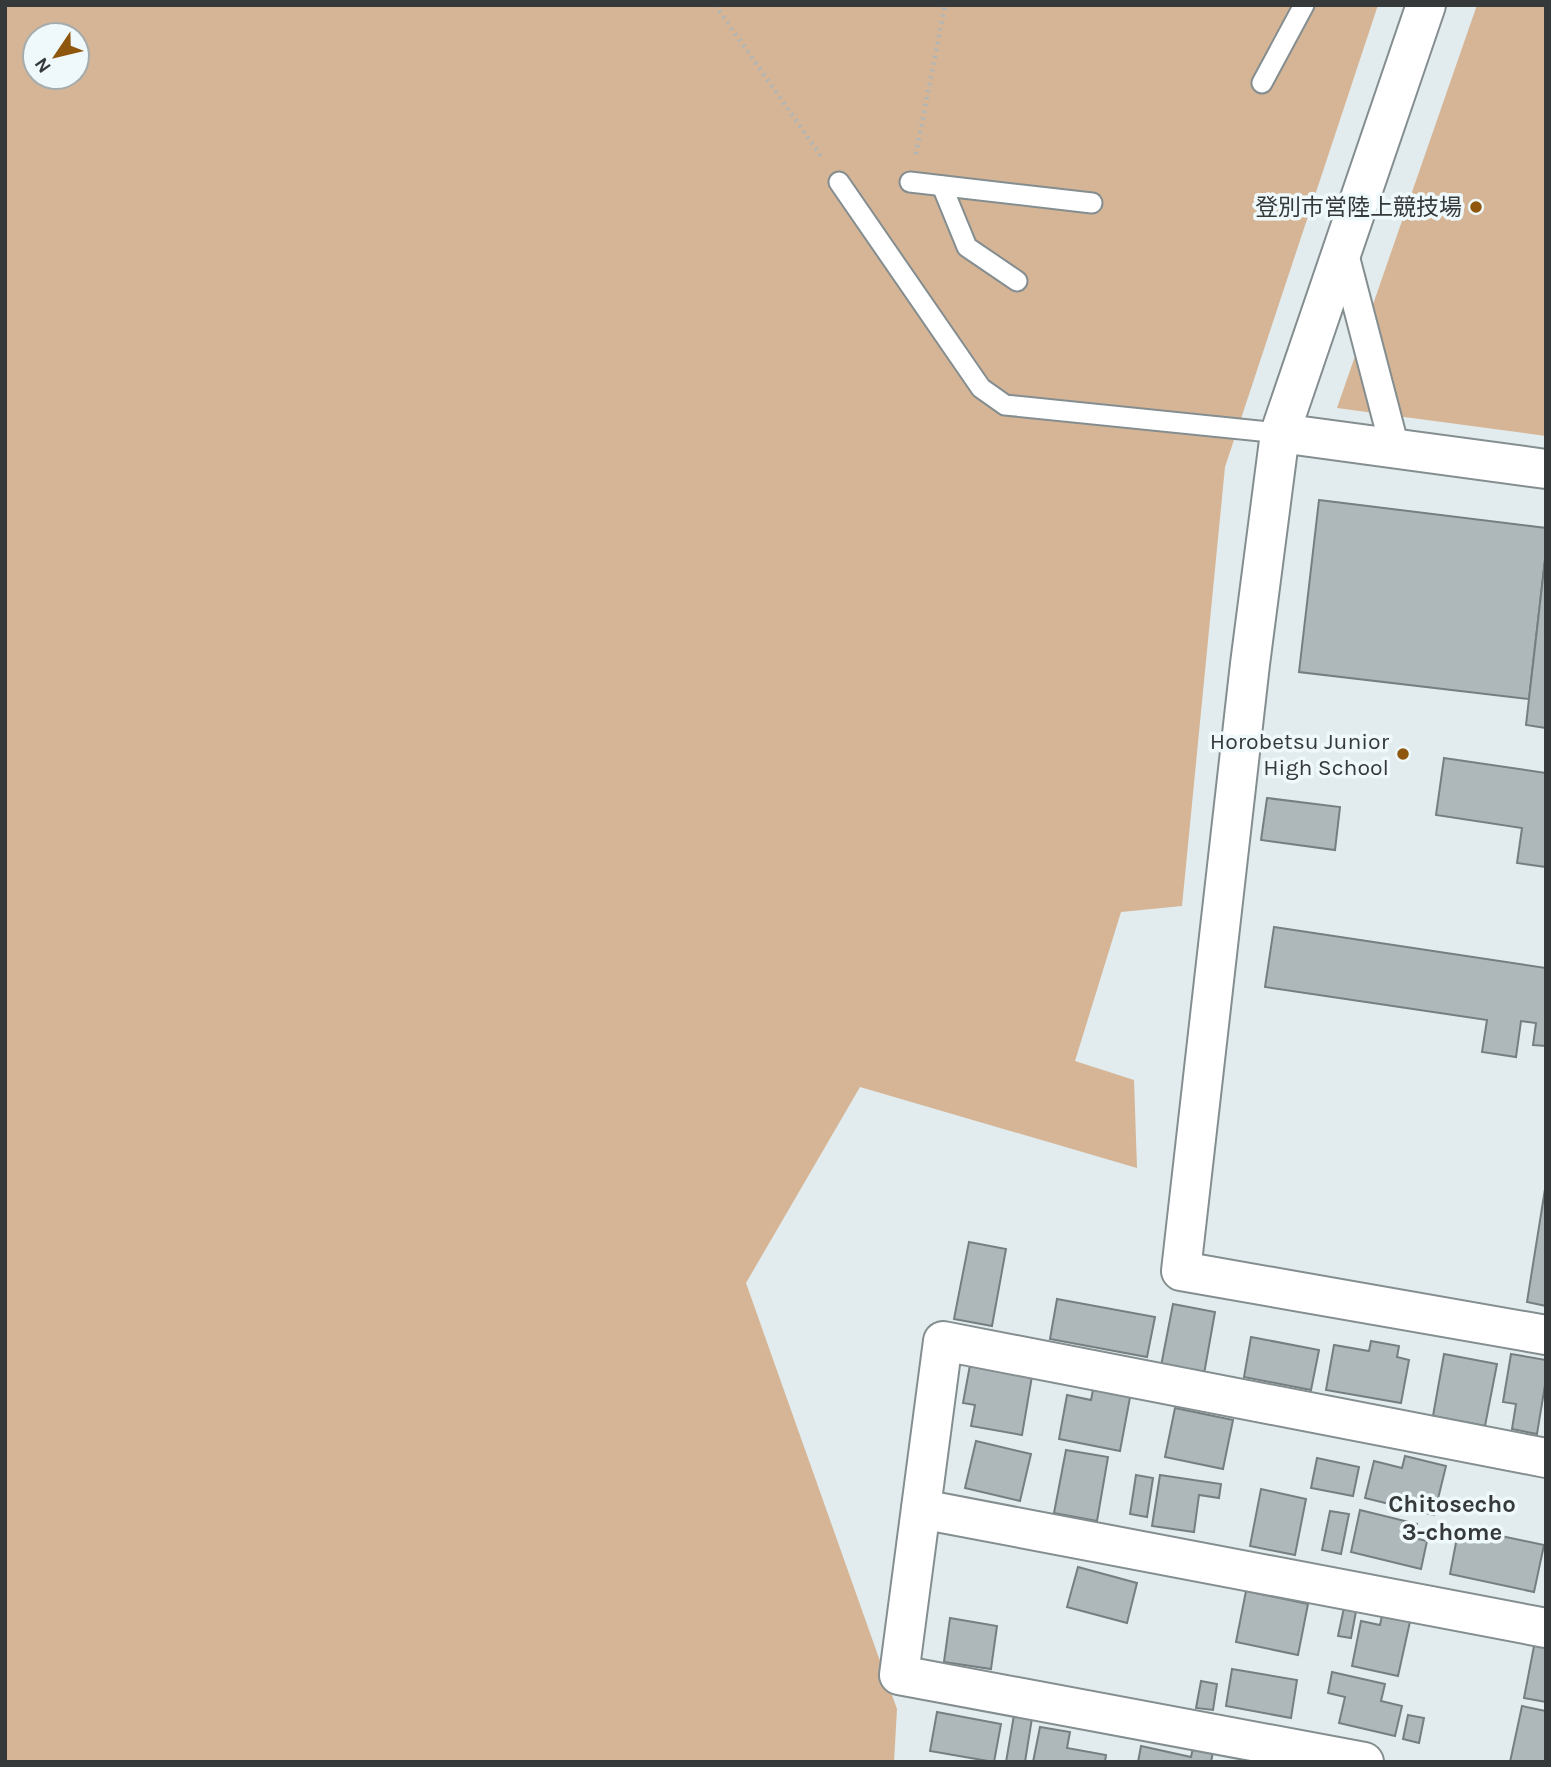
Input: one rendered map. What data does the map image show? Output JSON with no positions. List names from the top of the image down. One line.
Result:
{"districts":["Chitosecho 3-chome"],"places":["登別市営陸上競技場","Horobetsu Junior High School"],"north":"bottom left"}
